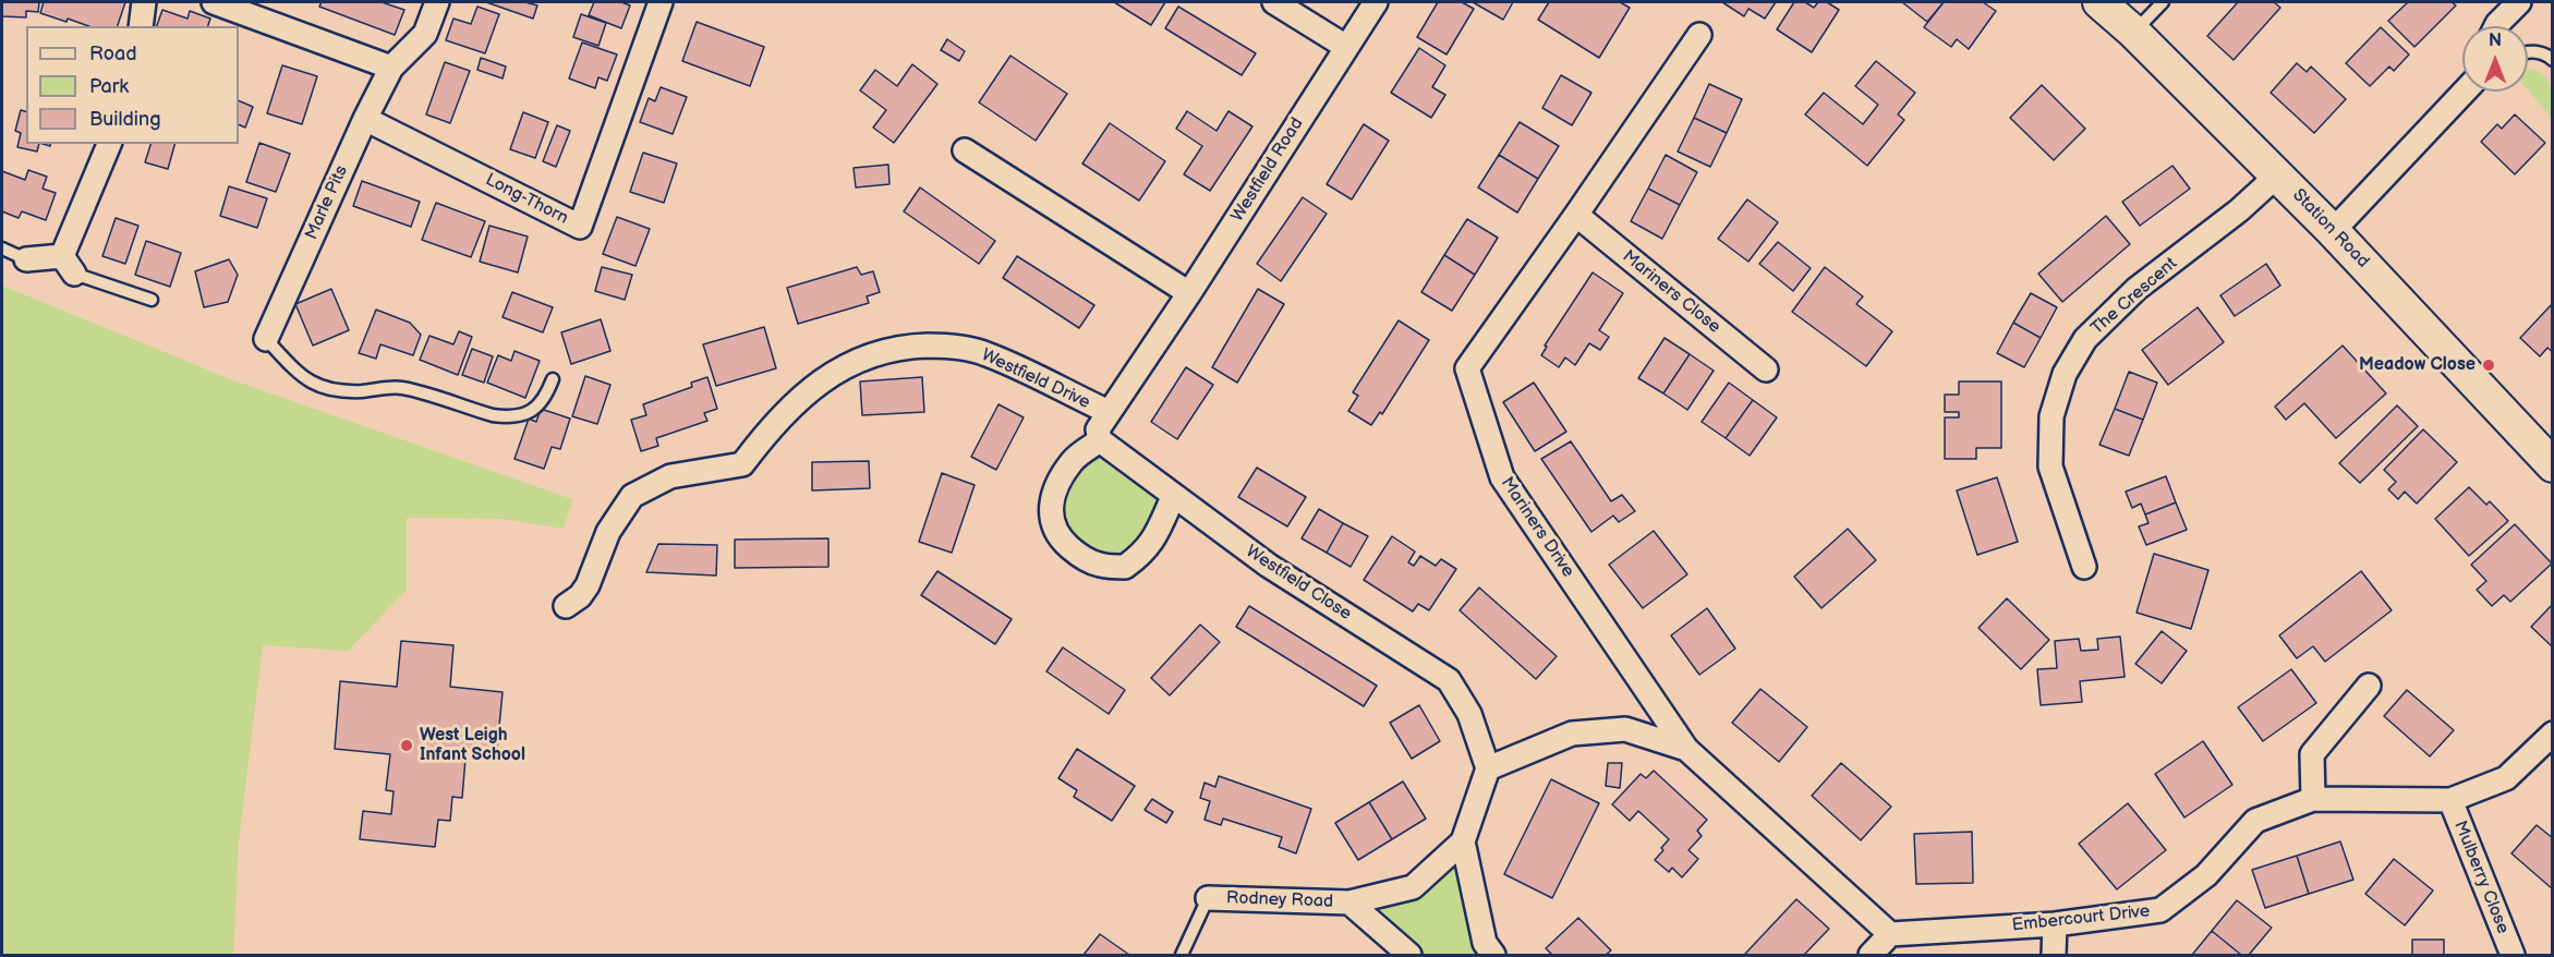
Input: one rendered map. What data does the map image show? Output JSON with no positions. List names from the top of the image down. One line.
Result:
{"streets":{"street":["Westfield Road","Long-Thorn","Marle Pits","Station Road","Mariners Close","The Crescent","Westfield Drive","Mariners Drive","Westfield Close","Mulberry Close","Rodney Road","Embercourt Drive"]},"crossings":[["Westfield Road","Westfield Drive"],["Long-Thorn","Marle Pits"],["Station Road","The Crescent"],["Mariners Close","Mariners Drive"],["Mariners Drive","Embercourt Drive"],["Mulberry Close","Embercourt Drive"]],"places":["Meadow Close","West Leigh Infant School"],"legend":["Road","Park","Building"],"north":"top"}
